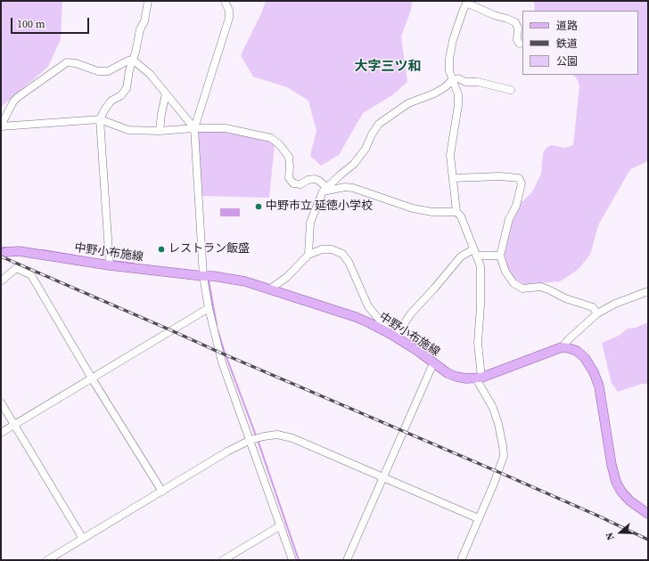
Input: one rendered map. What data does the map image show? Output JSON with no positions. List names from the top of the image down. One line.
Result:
{"streets":{"main road":["中野小布施線"]},"districts":["大字三ツ和"],"places":["中野市立 延徳小学校","レストラン飯盛"],"legend":["道路","鉄道","公園"],"scale_bar":"100 m","north":"left"}
